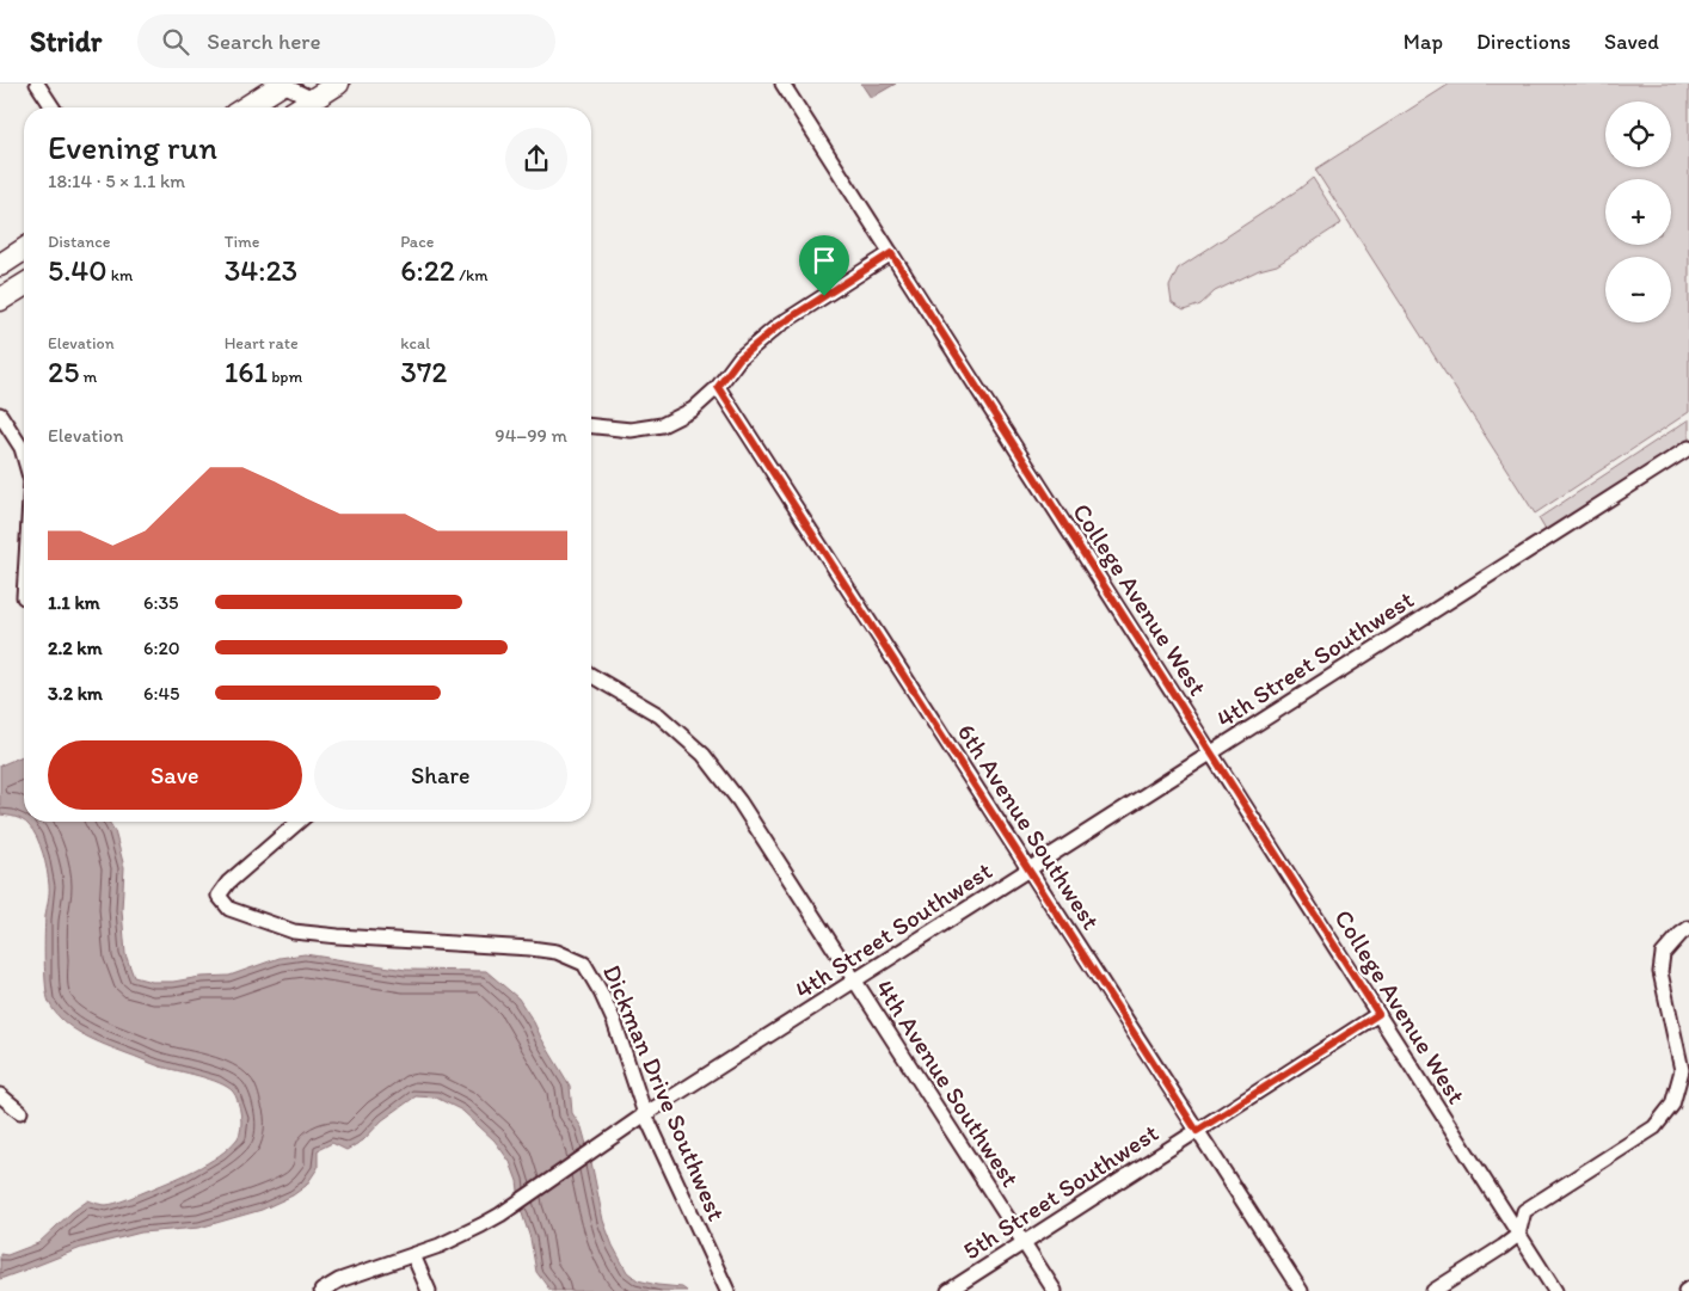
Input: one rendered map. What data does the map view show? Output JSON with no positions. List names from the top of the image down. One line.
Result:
{"streets":{"street":["College Avenue West","4th Street Southwest","6th Avenue Southwest","4th Avenue Southwest","Dickman Drive Southwest","5th Street Southwest"]},"crossings":[["College Avenue West","4th Street Southwest"],["College Avenue West","5th Street Southwest"],["4th Street Southwest","6th Avenue Southwest"],["4th Street Southwest","4th Avenue Southwest"],["4th Street Southwest","Dickman Drive Southwest"],["6th Avenue Southwest","5th Street Southwest"],["4th Avenue Southwest","5th Street Southwest"]],"page":{"header":"Stridr","search":"Search here","nav":["Map","Directions","Saved"],"map_buttons":["+","−"],"heading":["Evening run","18:14 · 5 × 1.1 km"],"stats":[["Distance","5.40 km"],["Time","34:23"],["Pace","6:22 /km"],["Elevation","25 m"],["Heart rate","161 bpm"],["kcal","372"]],"chart":["Elevation","94–99 m"],"list":[{"name":"1.1 km","note":"6:35"},{"name":"2.2 km","note":"6:20"},{"name":"3.2 km","note":"6:45"}],"buttons":["Save","Share"]}}
